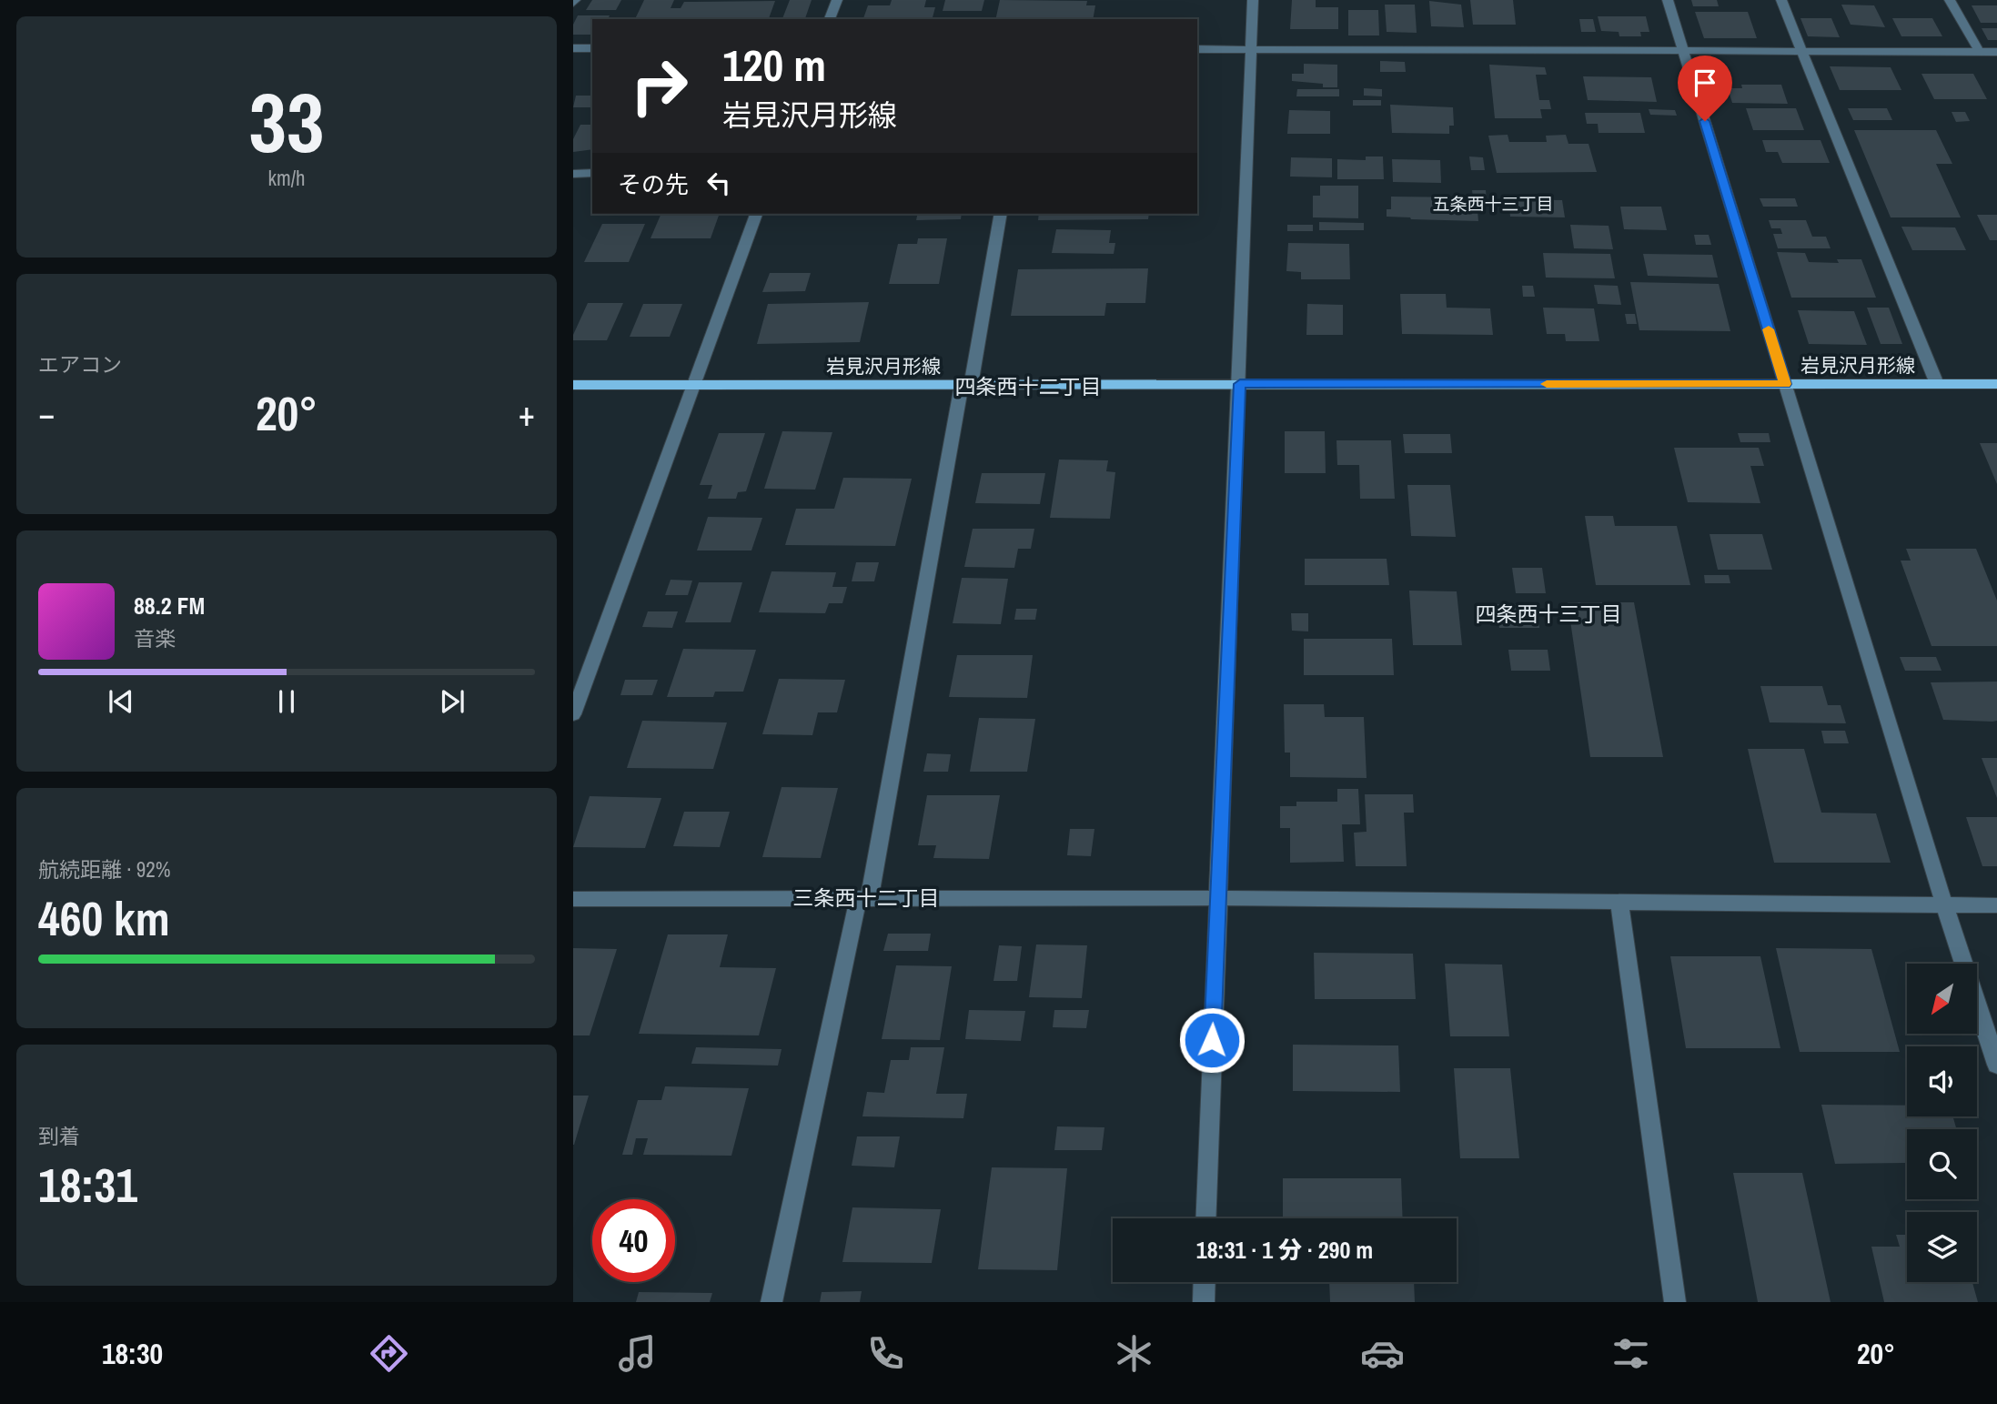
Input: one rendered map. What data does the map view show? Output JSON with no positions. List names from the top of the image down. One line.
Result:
{"streets":{"main road":["岩見沢月形線"]},"districts":["五条西十三丁目","四条西十二丁目","四条西十三丁目","三条西十二丁目"],"north":"bottom left","page":{"tile":[["33","km/h"],"エアコン",["航続距離 · 92%","460 km"],["到着","18:31"]],"turn":["120 m","岩見沢月形線"],"then":"その先","heat":["−","20°","+"],"song":["88.2 FM","音楽"],"limit":"40","trip":"18:31 · 1 分 · 290 m","tabs":["18:30","20°"]}}
